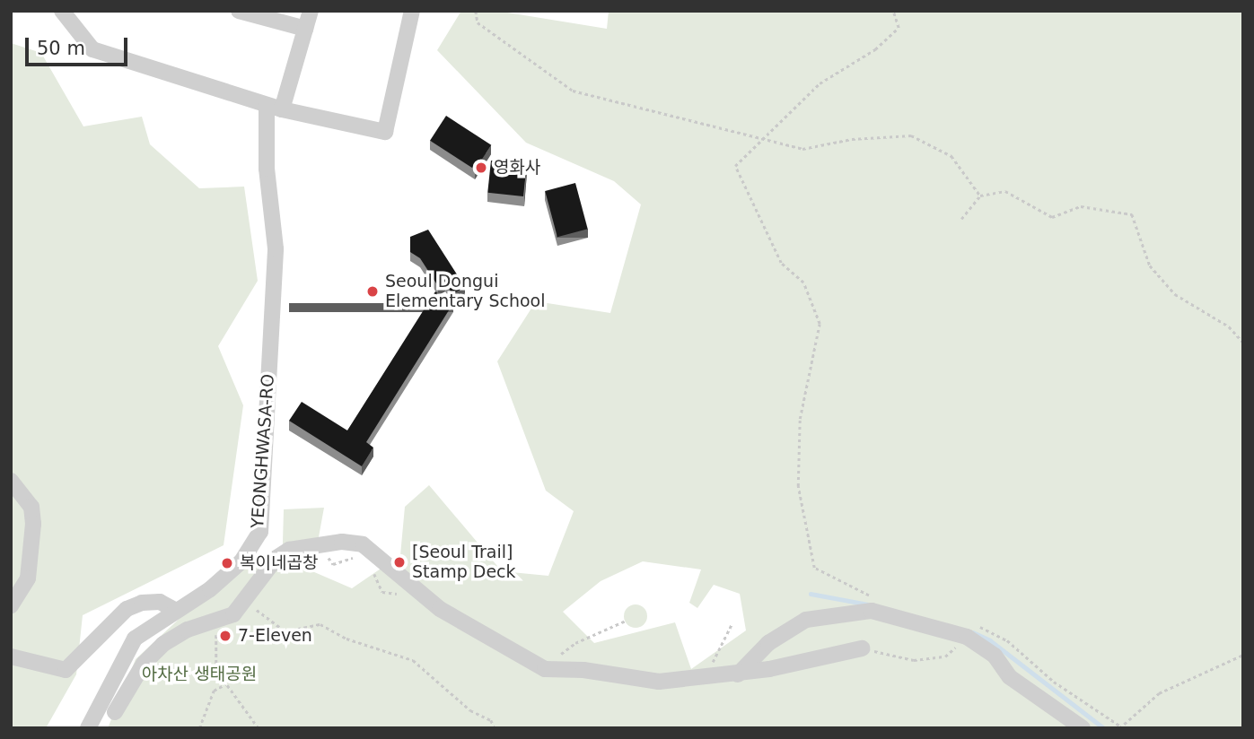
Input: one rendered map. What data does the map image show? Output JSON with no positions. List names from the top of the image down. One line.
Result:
{"streets":{"street":["YEONGHWASA-RO"]},"parks":["아차산 생태공원"],"places":["영화사","Seoul Dongui Elementary School","[Seoul Trail] Stamp Deck","복이네곱창","7-Eleven"],"scale_bar":"50 m"}
